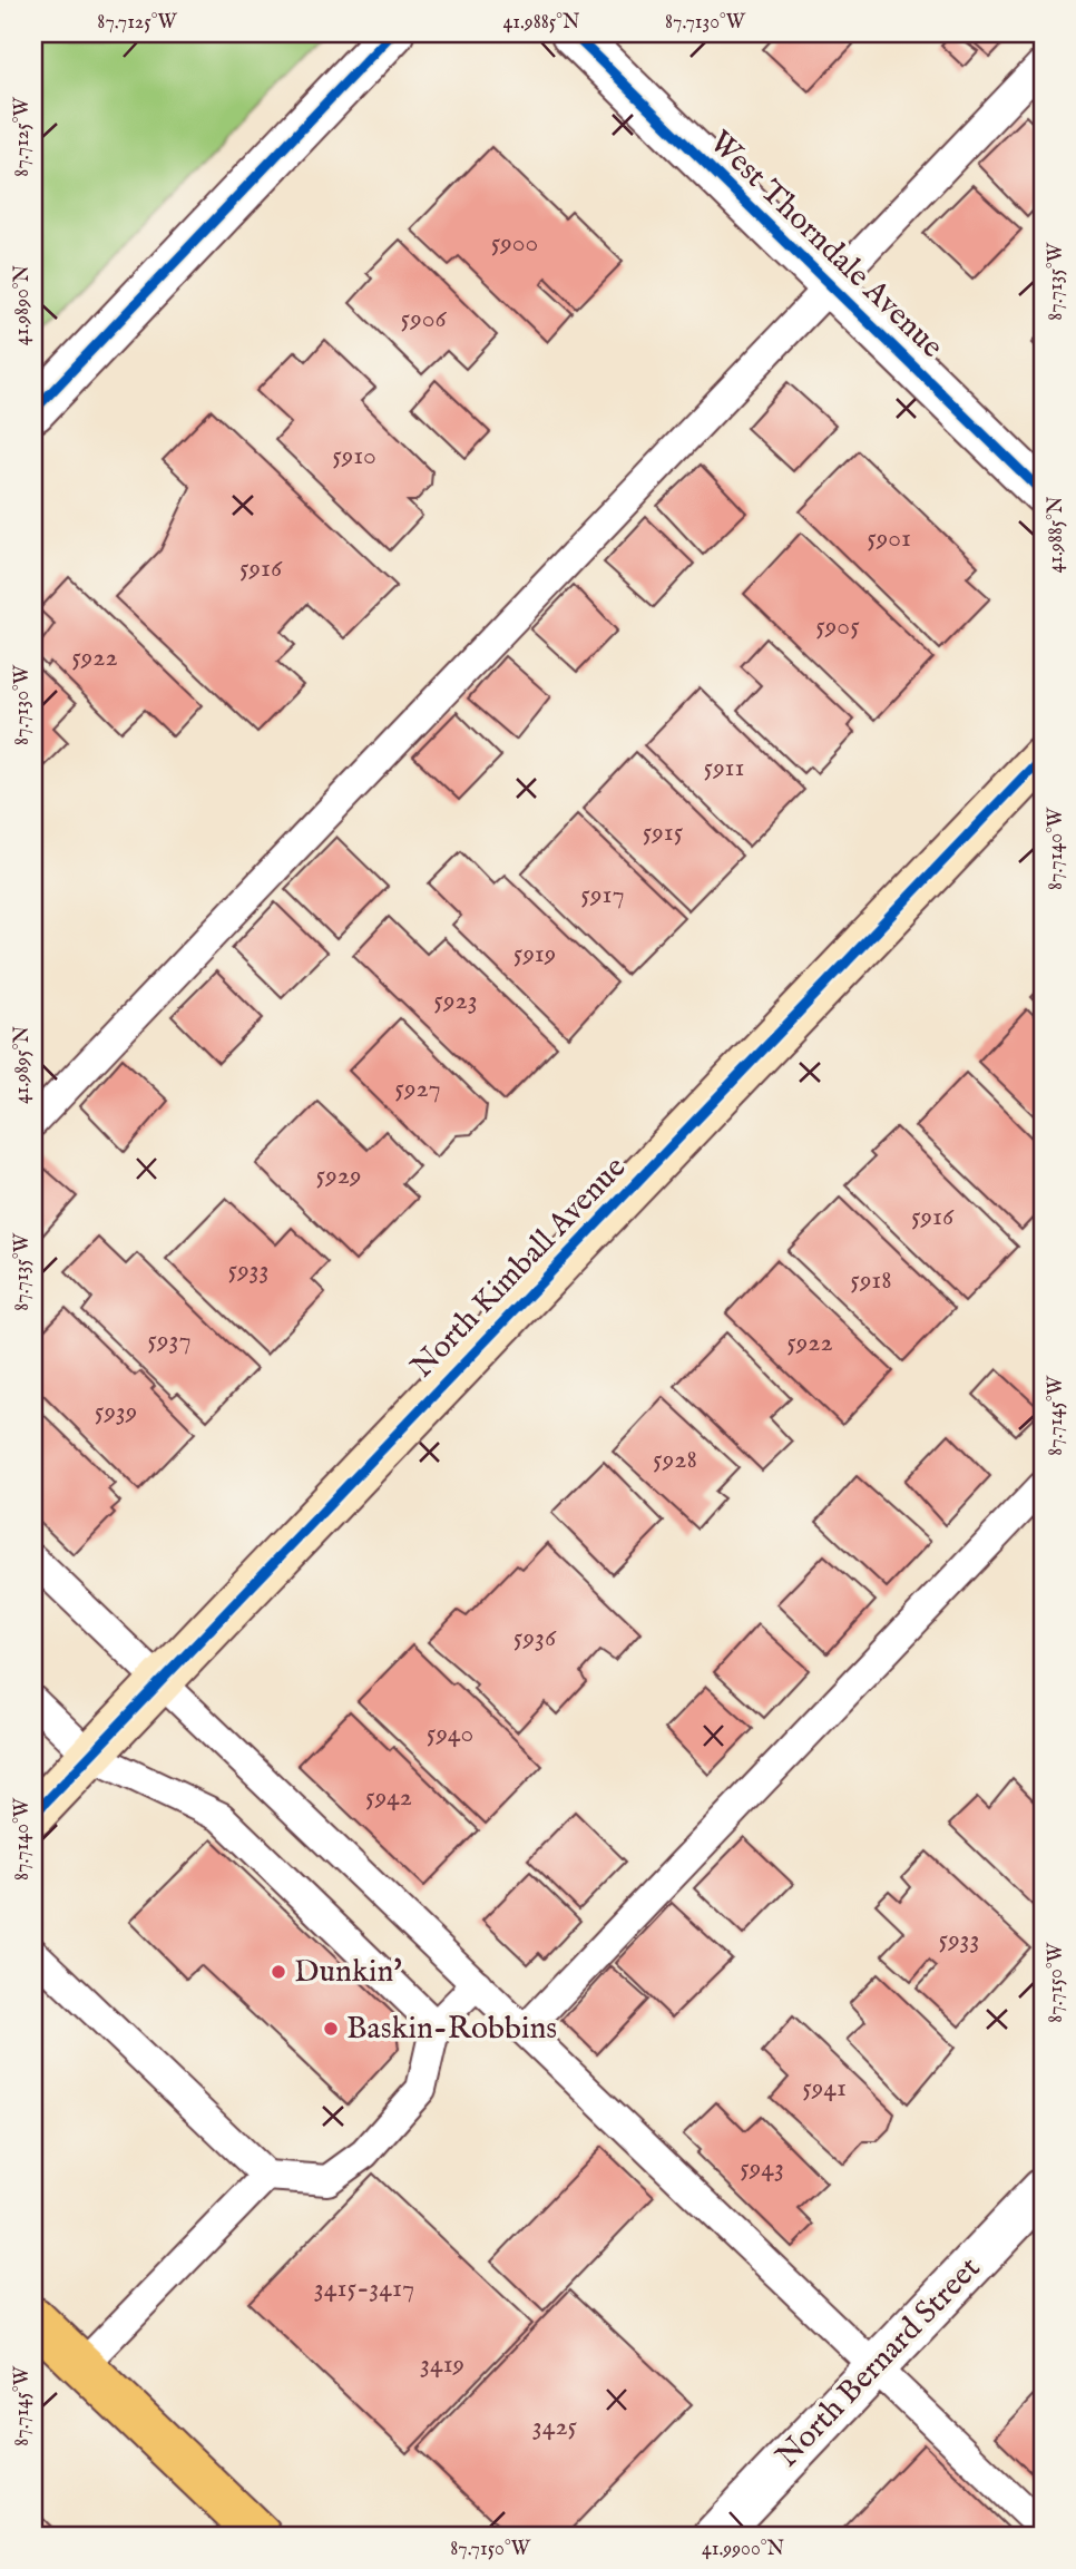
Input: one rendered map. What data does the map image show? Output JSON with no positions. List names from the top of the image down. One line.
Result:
{"streets":{"street":["West Thorndale Avenue","North Kimball Avenue","North Bernard Street"]},"places":["Dunkin'","Baskin-Robbins"],"house_numbers":["5900","5906","5910","5901","5916","5905","5922","5911","5915","5917","5919","5923","5927","5929","5916","5933","5918","5937","5922","5939","5928","5936","5940","5942","5933","5941","5943","3415-3417","3419","3425"],"coordinates":["87.7125°W","41.9885°N","87.7130°W","87.7135°W","41.9890°N","87.7140°W","41.9895°N","87.7145°W","87.7150°W","41.9900°N"]}
